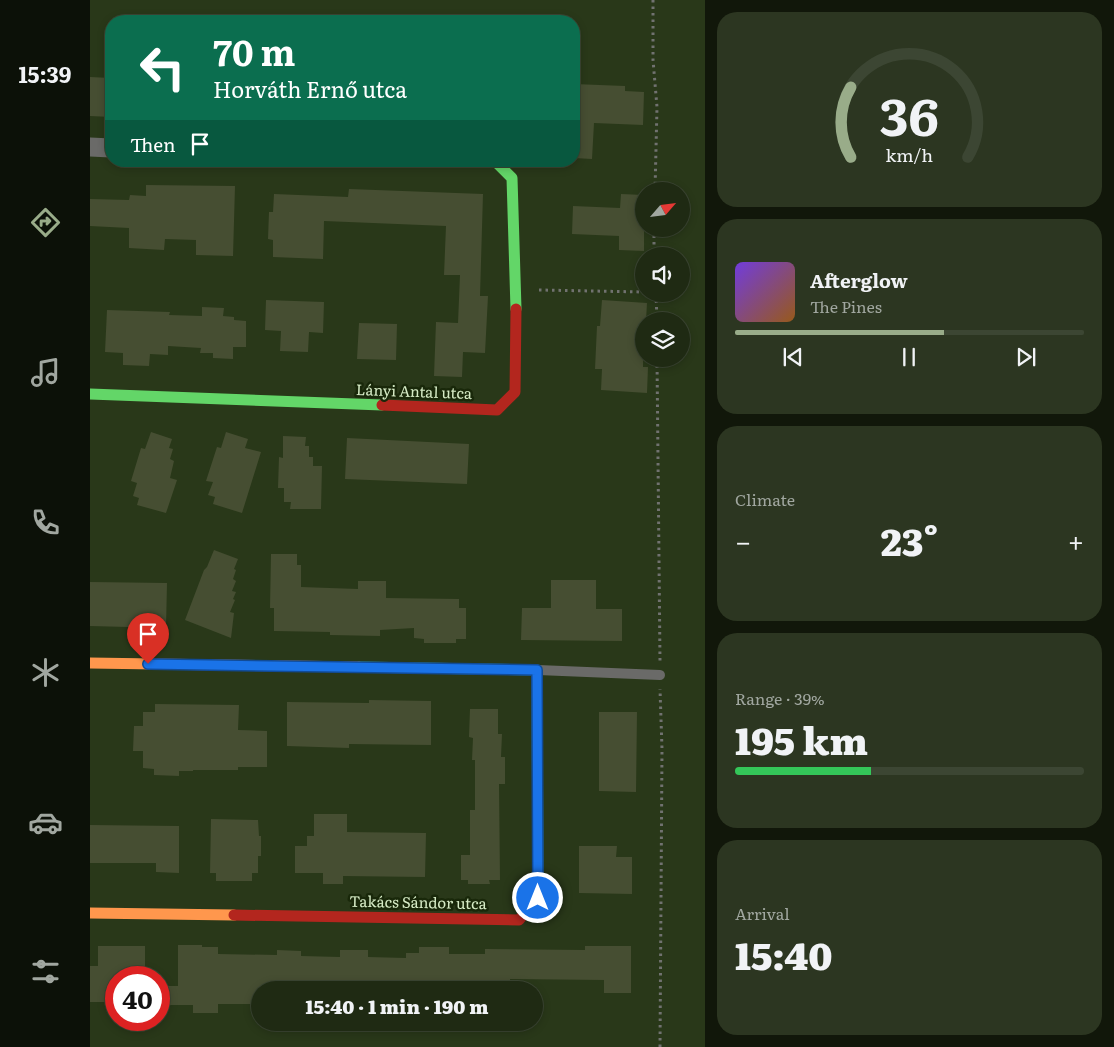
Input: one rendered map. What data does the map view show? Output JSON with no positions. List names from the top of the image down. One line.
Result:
{"streets":{"street":["Lányi Antal utca","Takács Sándor utca"]},"north":"top right","page":{"tabs":"15:39","turn":["70 m","Horváth Ernő utca"],"then":"Then","song":["Afterglow","The Pines"],"tile":["Climate",["Range · 39%","195 km"],["Arrival","15:40"]],"heat":["−","23°","+"],"limit":"40","trip":"15:40 · 1 min · 190 m","gauge":["36","km/h"]}}
